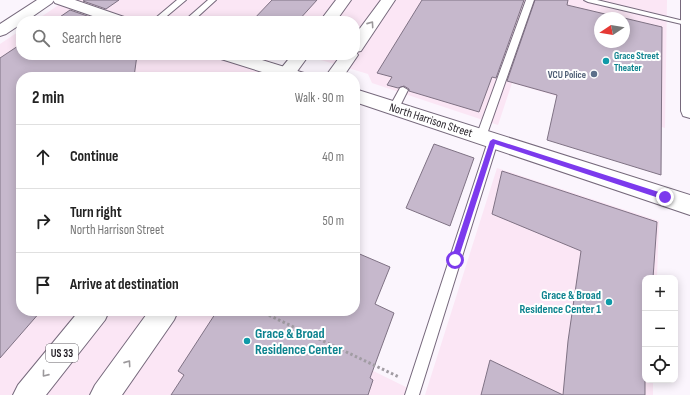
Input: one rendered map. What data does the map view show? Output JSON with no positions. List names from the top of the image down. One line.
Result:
{"streets":{"street":["North Harrison Street","US 33"]},"places":["Grace Street Theater","VCU Police","Grace & Broad Residence Center 1","Grace & Broad Residence Center"],"north":"left","page":{"search":"Search here","heading":["2 min","Walk · 90 m"],"list":[["Continue","40 m"],["Turn right","North Harrison Street","50 m"],"Arrive at destination"],"map_buttons":["+","−"]}}
